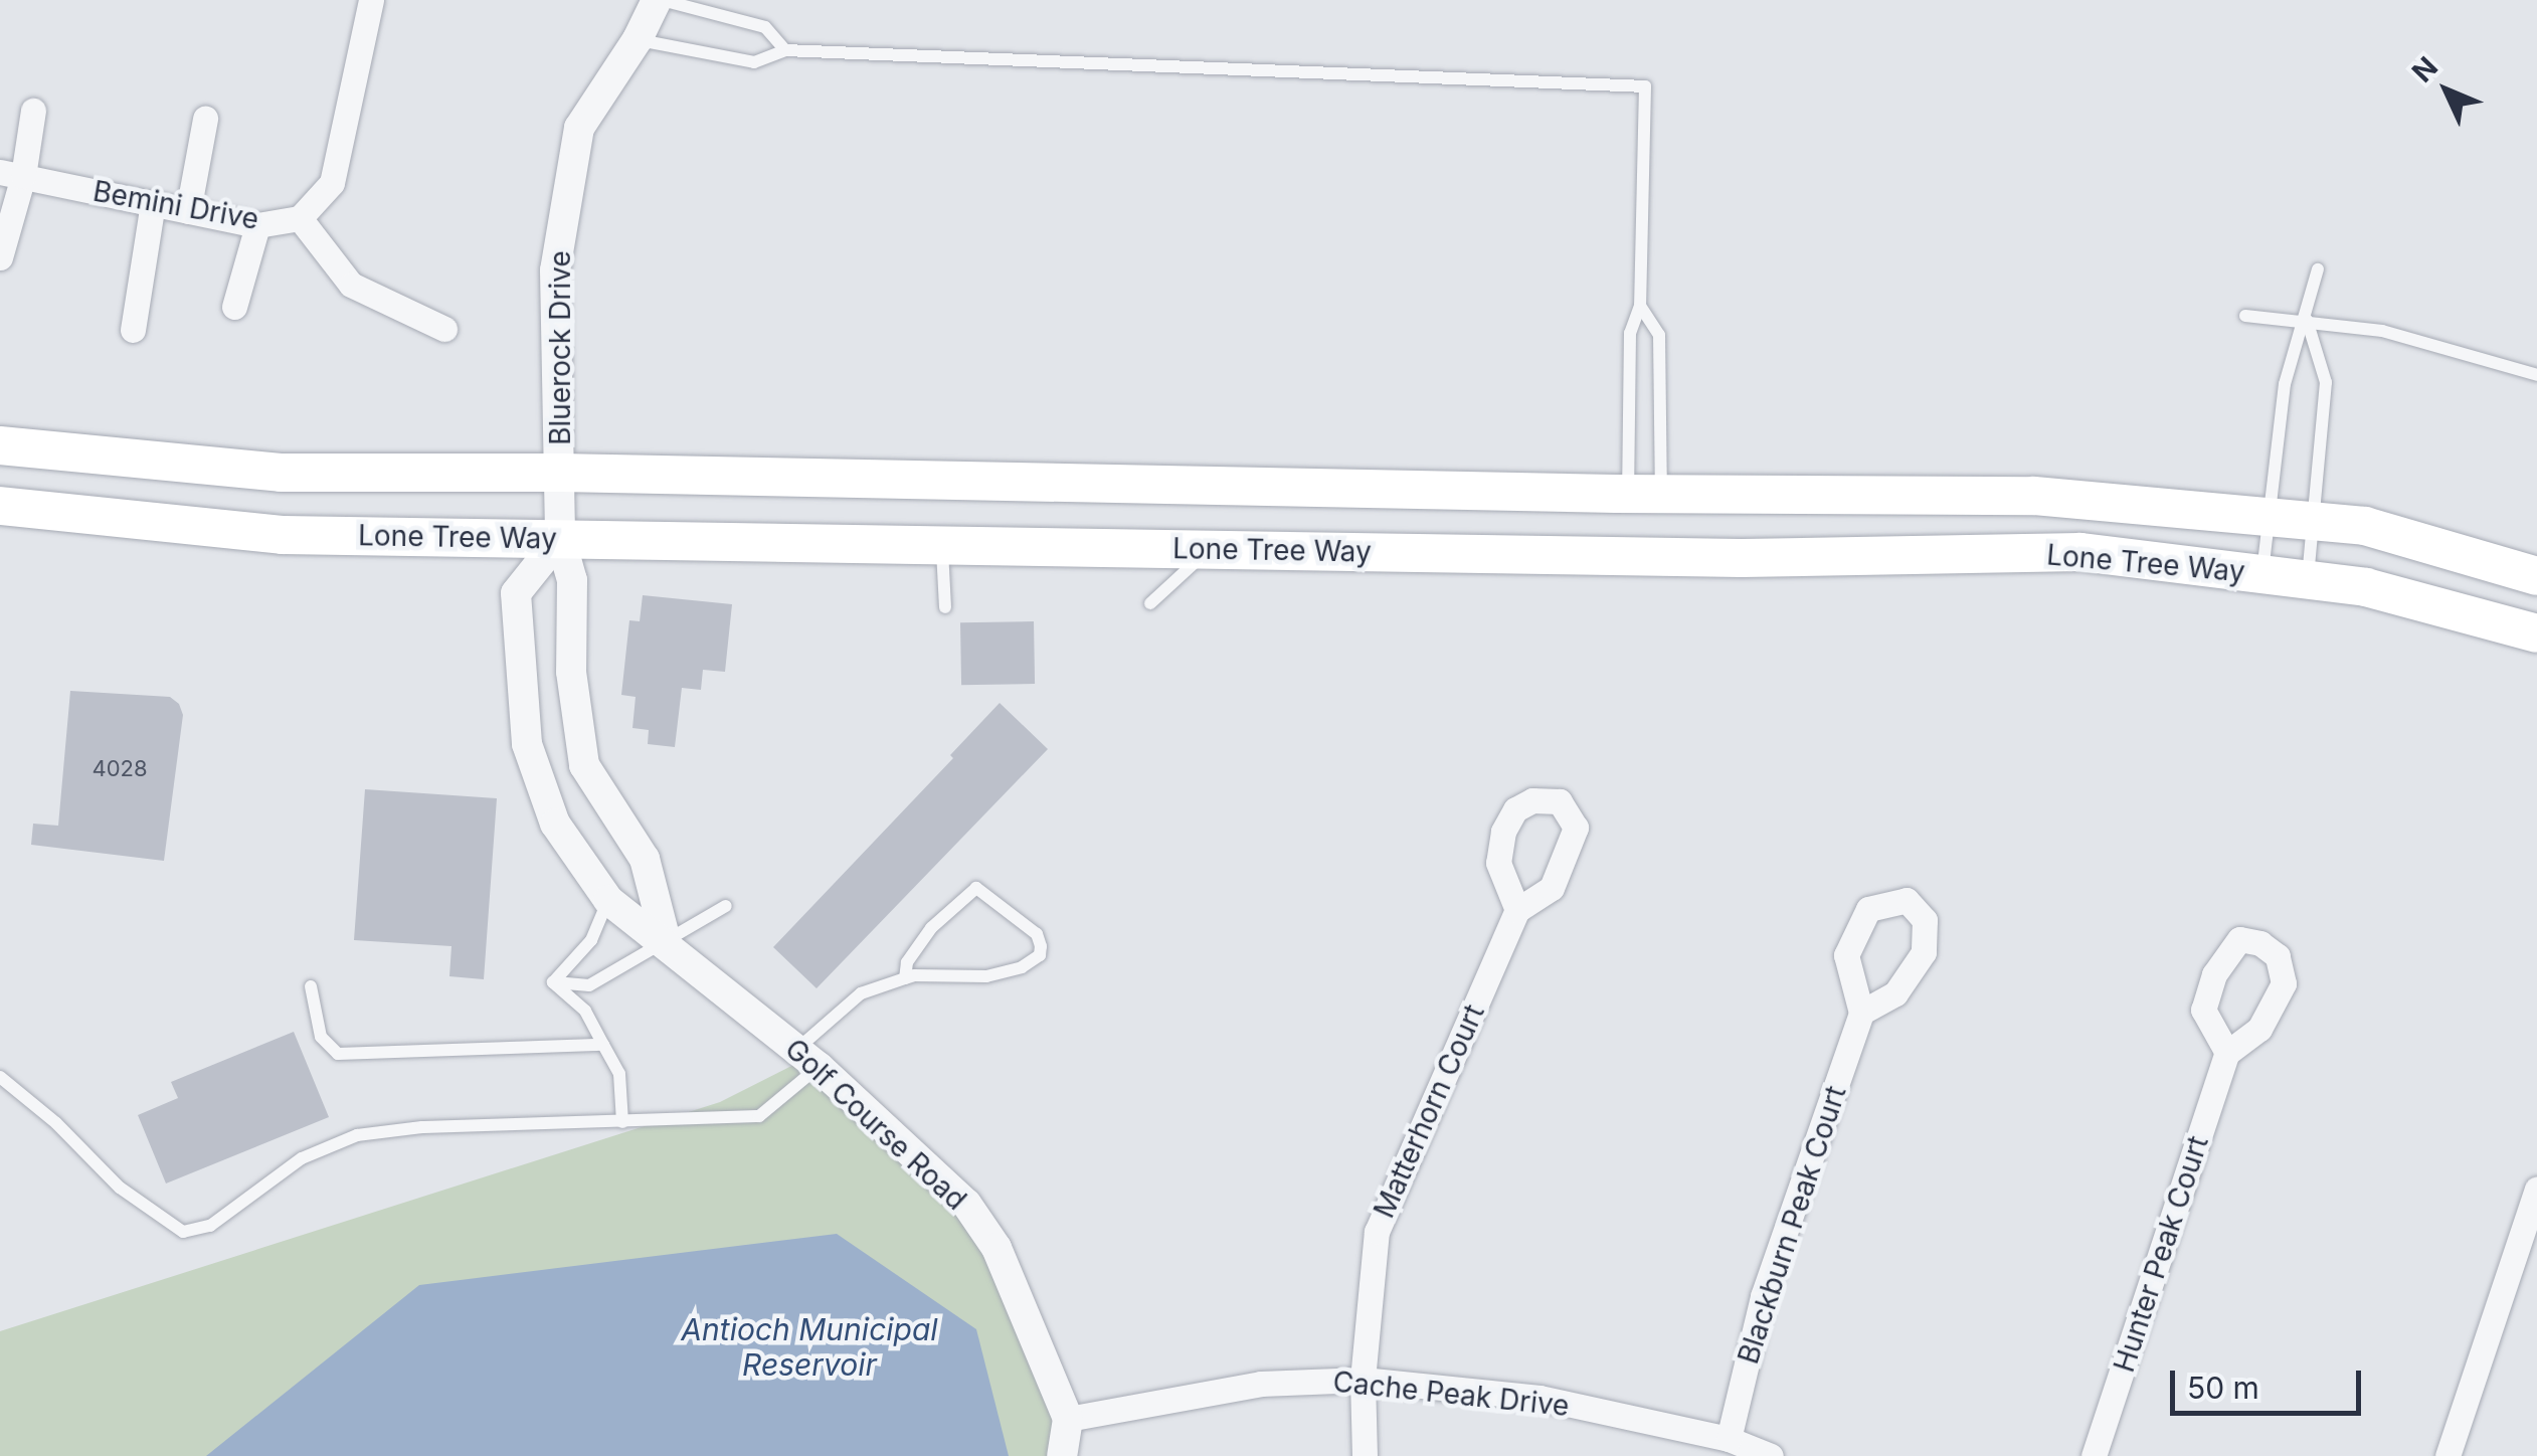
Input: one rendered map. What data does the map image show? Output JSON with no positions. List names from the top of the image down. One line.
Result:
{"streets":{"main road":["Lone Tree Way"],"street":["Bemini Drive","Bluerock Drive","Matterhorn Court","Golf Course Road","Blackburn Peak Court","Hunter Peak Court","Cache Peak Drive"]},"crossings":[["Bluerock Drive","Lone Tree Way"],["Bluerock Drive","Golf Course Road"],["Lone Tree Way","Golf Course Road"],["Matterhorn Court","Cache Peak Drive"],["Golf Course Road","Cache Peak Drive"],["Blackburn Peak Court","Cache Peak Drive"]],"water":["Antioch Municipal Reservoir"],"house_numbers":["4028"],"scale_bar":"50 m","north":"top left"}
